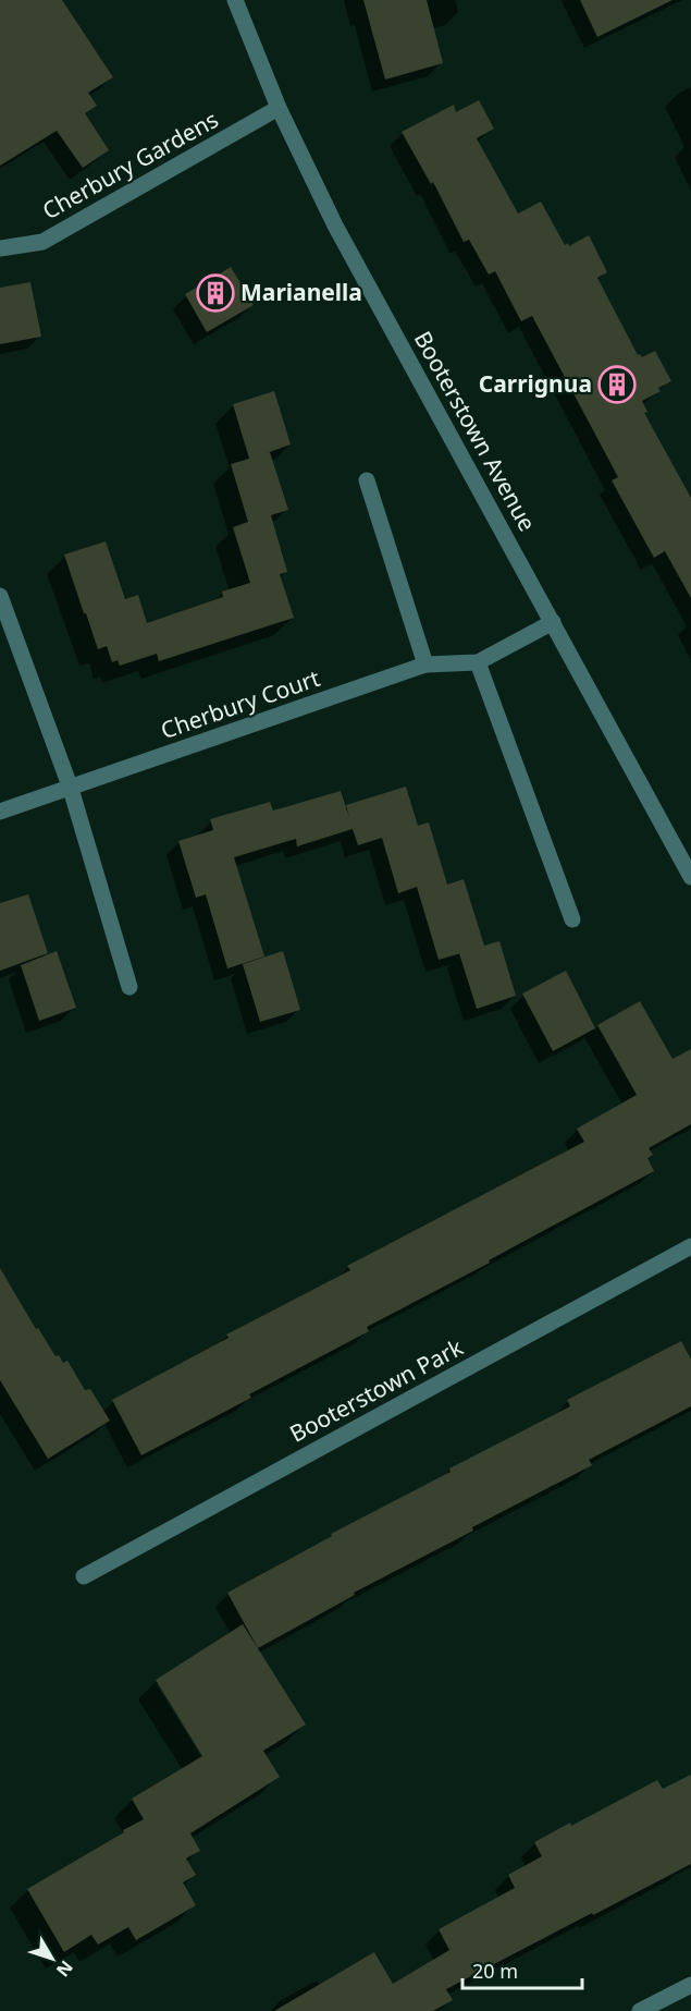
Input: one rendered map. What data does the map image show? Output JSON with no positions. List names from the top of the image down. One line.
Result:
{"streets":{"street":["Cherbury Gardens","Booterstown Avenue","Cherbury Court","Booterstown Park"]},"crossings":[["Cherbury Gardens","Booterstown Avenue"],["Booterstown Avenue","Cherbury Court"]],"places":{"building":["Marianella","Carrignua"]},"scale_bar":"20 m","north":"bottom right"}
